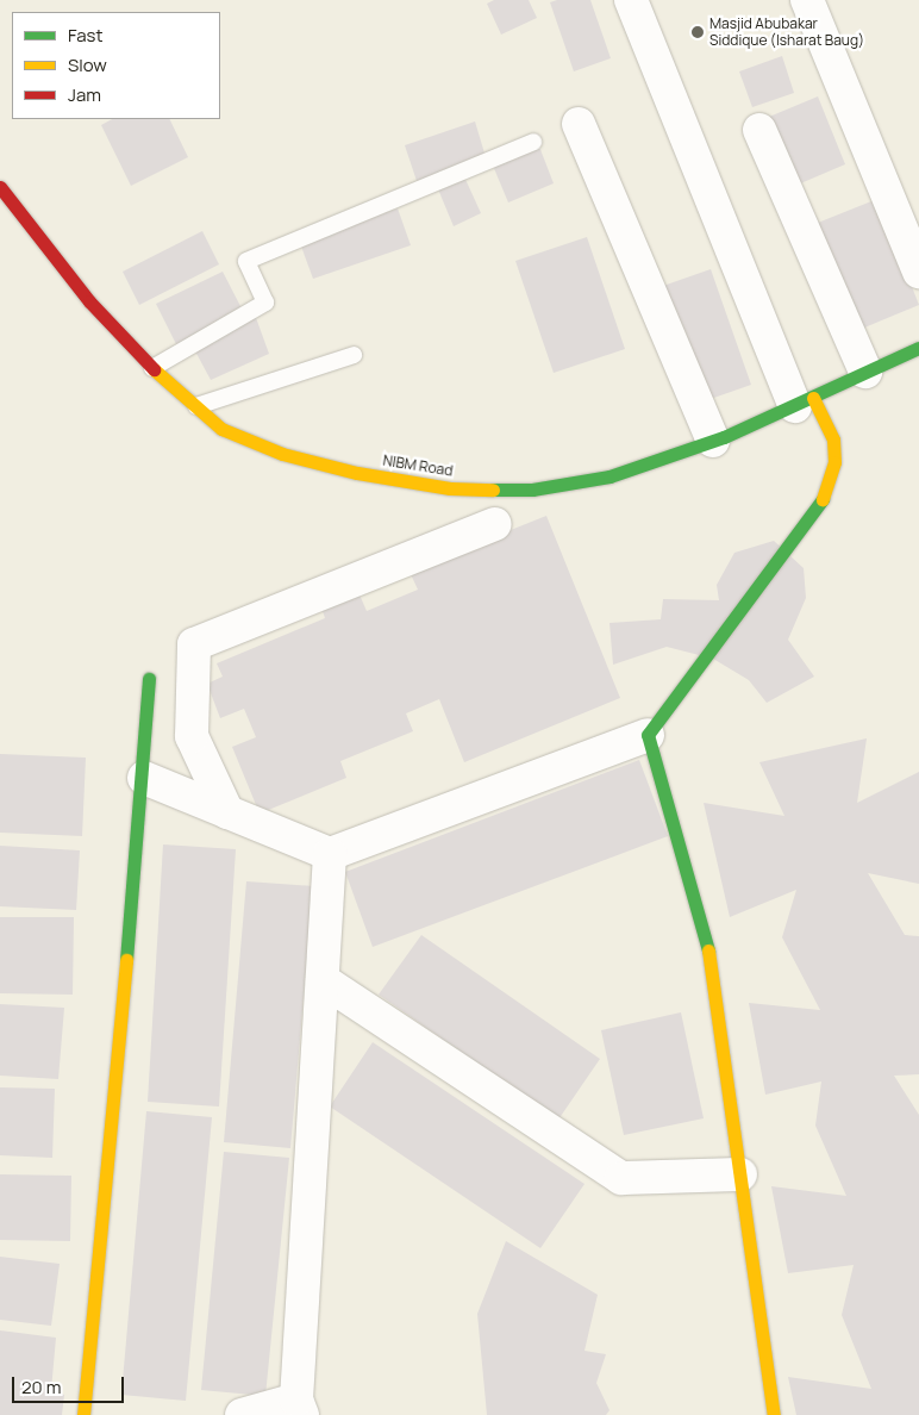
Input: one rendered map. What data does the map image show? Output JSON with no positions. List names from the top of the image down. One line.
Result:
{"streets":{"street":["NIBM Road"]},"places":["Masjid Abubakar Siddique (Isharat Baug)"],"legend":["Fast","Slow","Jam"],"scale_bar":"20 m"}
